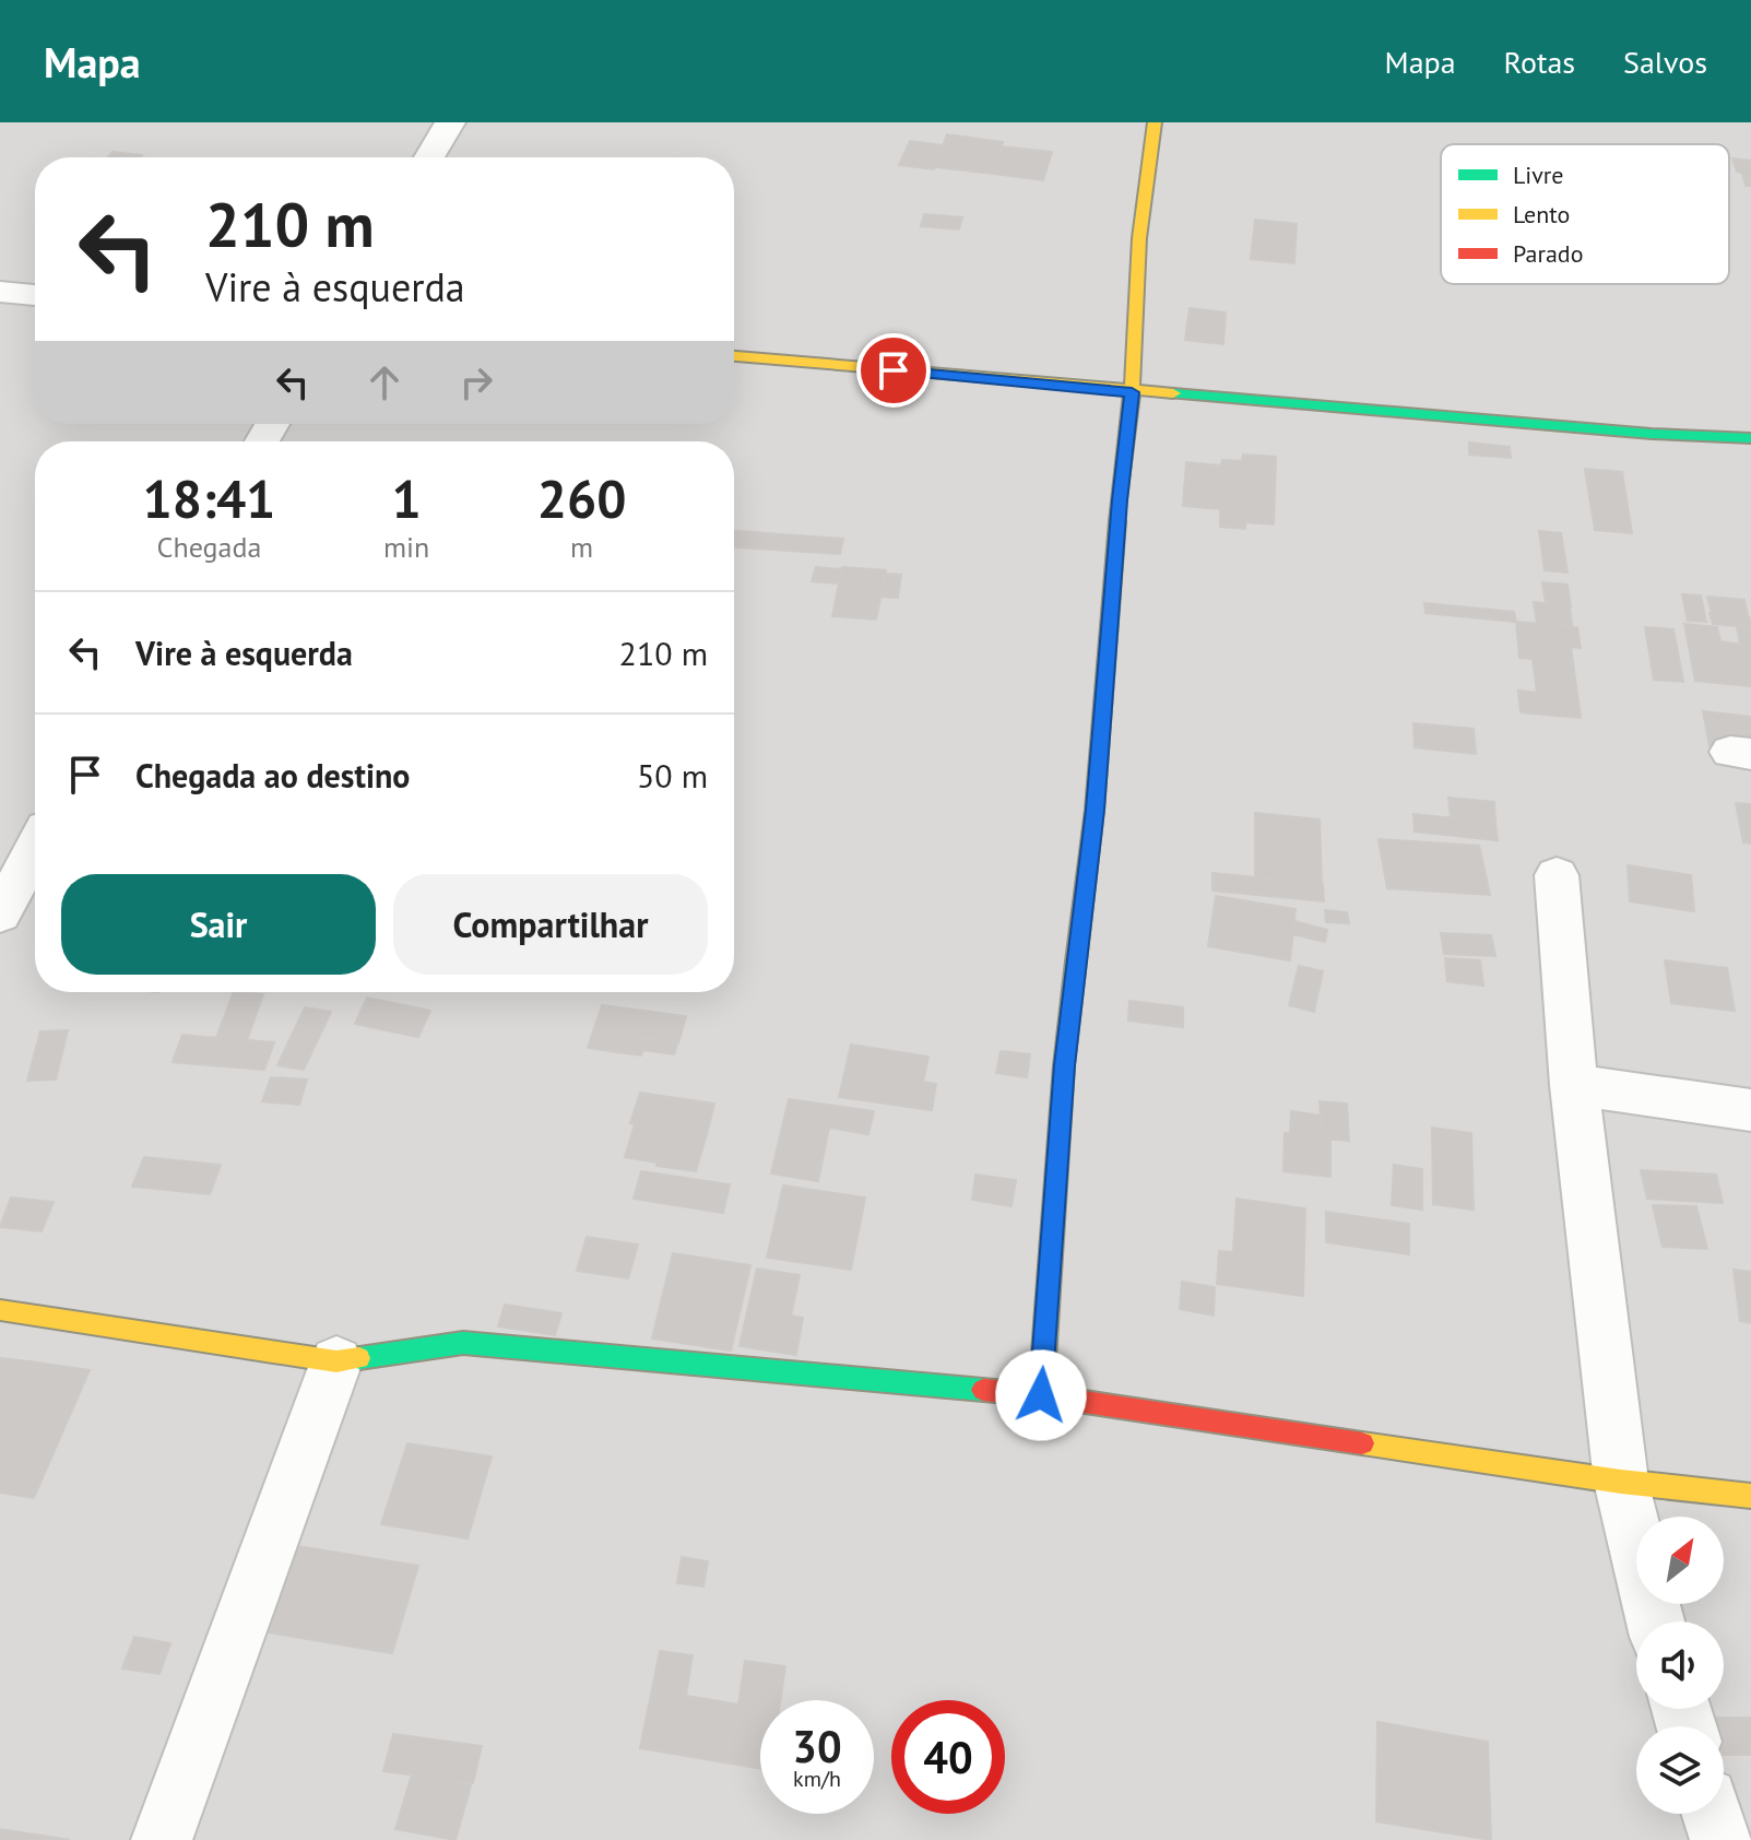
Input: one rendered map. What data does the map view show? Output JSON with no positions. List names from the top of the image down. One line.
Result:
{"legend":["Livre","Lento","Parado"],"north":"top right","page":{"header":"Mapa","nav":["Mapa","Rotas","Salvos"],"turn":["210 m","Vire à esquerda"],"eta":["18:41","Chegada","1","min","260","m"],"list":[{"name":"Vire à esquerda","value":"210 m"},{"name":"Chegada ao destino","value":"50 m"}],"buttons":["Sair","Compartilhar"],"speed":"30 km/h","limit":"40"}}
